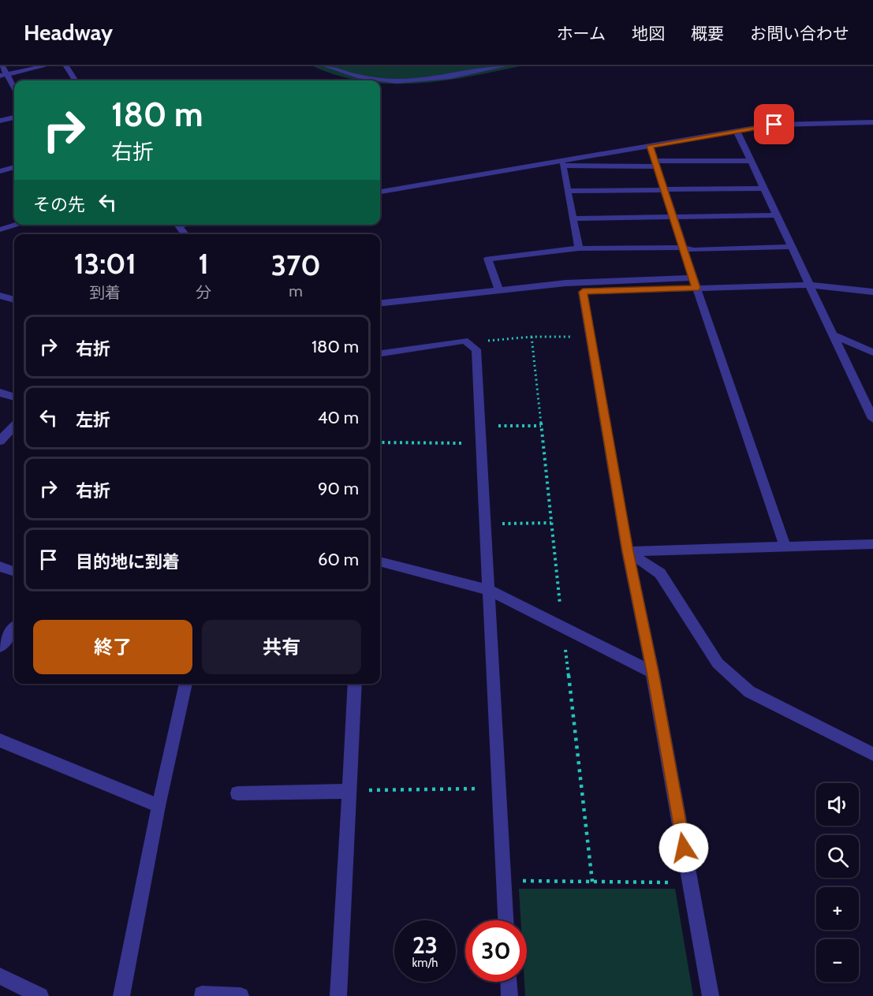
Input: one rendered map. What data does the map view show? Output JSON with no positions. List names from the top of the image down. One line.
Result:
{"page":{"header":"Headway","nav":["ホーム","地図","概要","お問い合わせ"],"turn":["180 m","右折"],"then":"その先","eta":["13:01","到着","1","分","370","m"],"list":[{"name":"右折","value":"180 m"},{"name":"左折","value":"40 m"},{"name":"右折","value":"90 m"},{"name":"目的地に到着","value":"60 m"}],"buttons":["終了","共有"],"map_buttons":["+","−"],"speed":"23 km/h","limit":"30"}}
